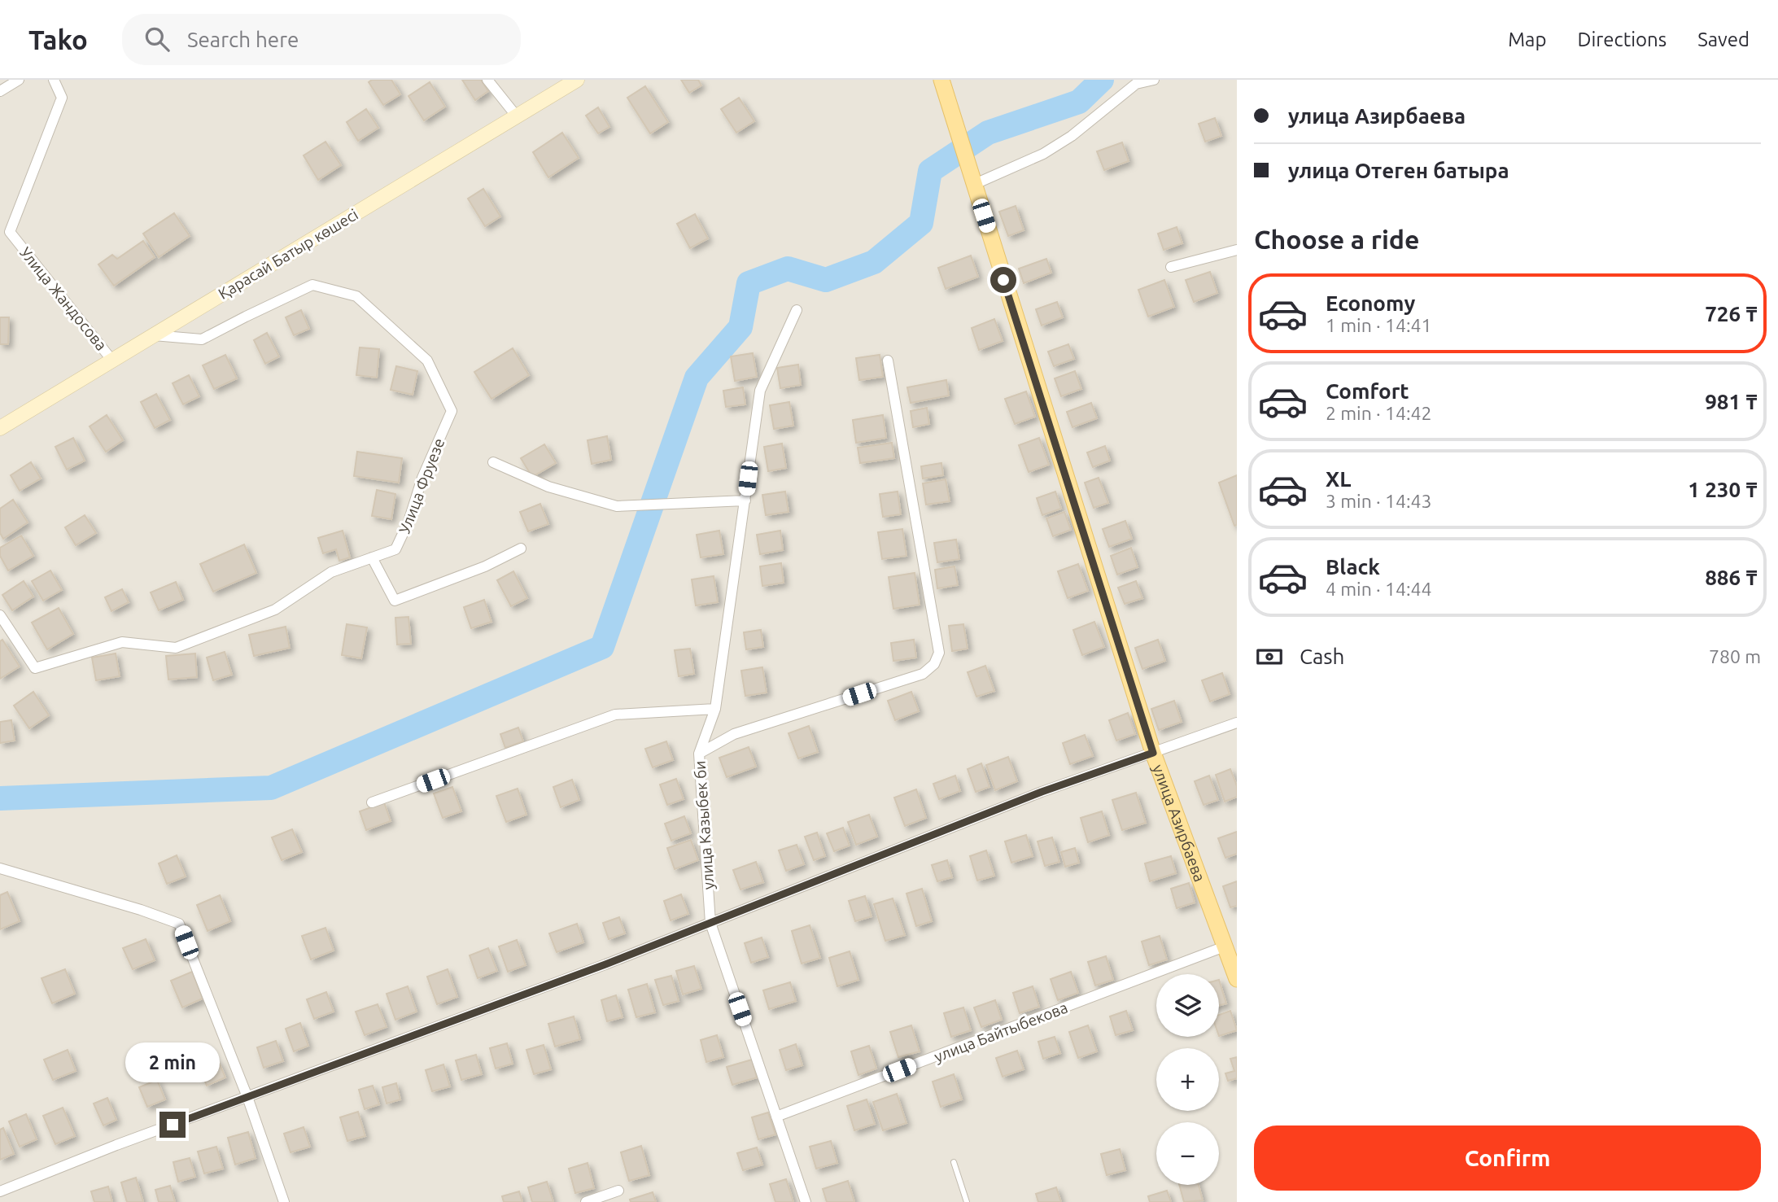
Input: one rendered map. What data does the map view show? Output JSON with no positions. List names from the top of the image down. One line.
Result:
{"streets":{"main road":["Қарасай Батыр көшесі","улица Азирбаева"],"street":["Улица Жандосова","Улица Фруезе","улица Казыбек би","улица Байтыбекова"]},"crossings":[["Қарасай Батыр көшесі","Улица Жандосова"],["Қарасай Батыр көшесі","Улица Фруезе"],["улица Азирбаева","улица Байтыбекова"],["улица Казыбек би","улица Байтыбекова"]],"page":{"header":"Tako","search":"Search here","nav":["Map","Directions","Saved"],"banner":["улица Азирбаева","улица Отеген батыра"],"heading":"Choose a ride","list":[{"name":"Economy","note":"1 min · 14:41","value":"726 ₸"},{"name":"Comfort","note":"2 min · 14:42","value":"981 ₸"},{"name":"XL","note":"3 min · 14:43","value":"1 230 ₸"},{"name":"Black","note":"4 min · 14:44","value":"886 ₸"}],"pay":["Cash","780 m"],"map_buttons":["+","−"],"bubble":"2 min","buttons":"Confirm"}}
